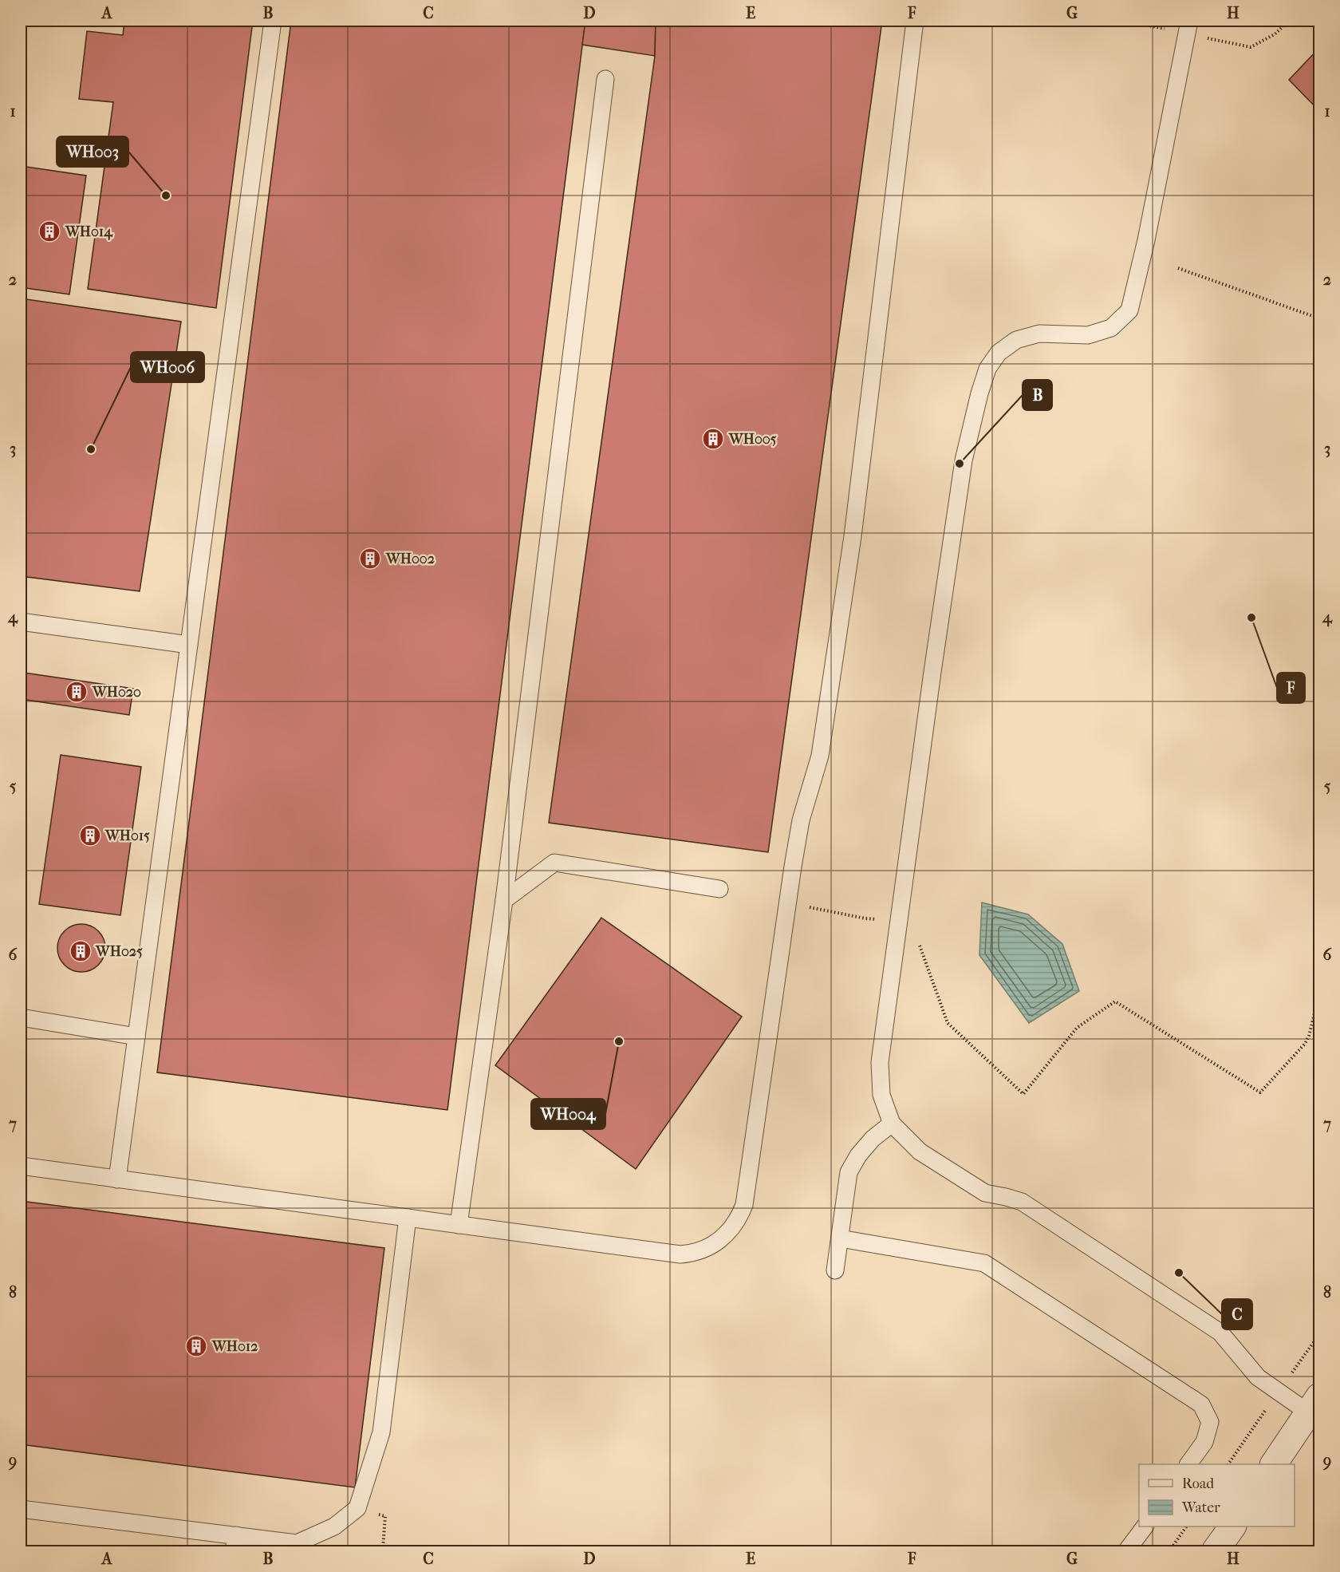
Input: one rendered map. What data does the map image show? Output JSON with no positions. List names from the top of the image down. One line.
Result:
{"places":{"other":["WH003","WH006","B","F","WH004","C"],"building":["WH014","WH005","WH002","WH020","WH015","WH025","WH012"]},"legend":["Road","Water"],"grid":{"columns":["A","B","C","D","E","F","G","H"],"rows":["1","2","3","4","5","6","7","8","9"]}}
